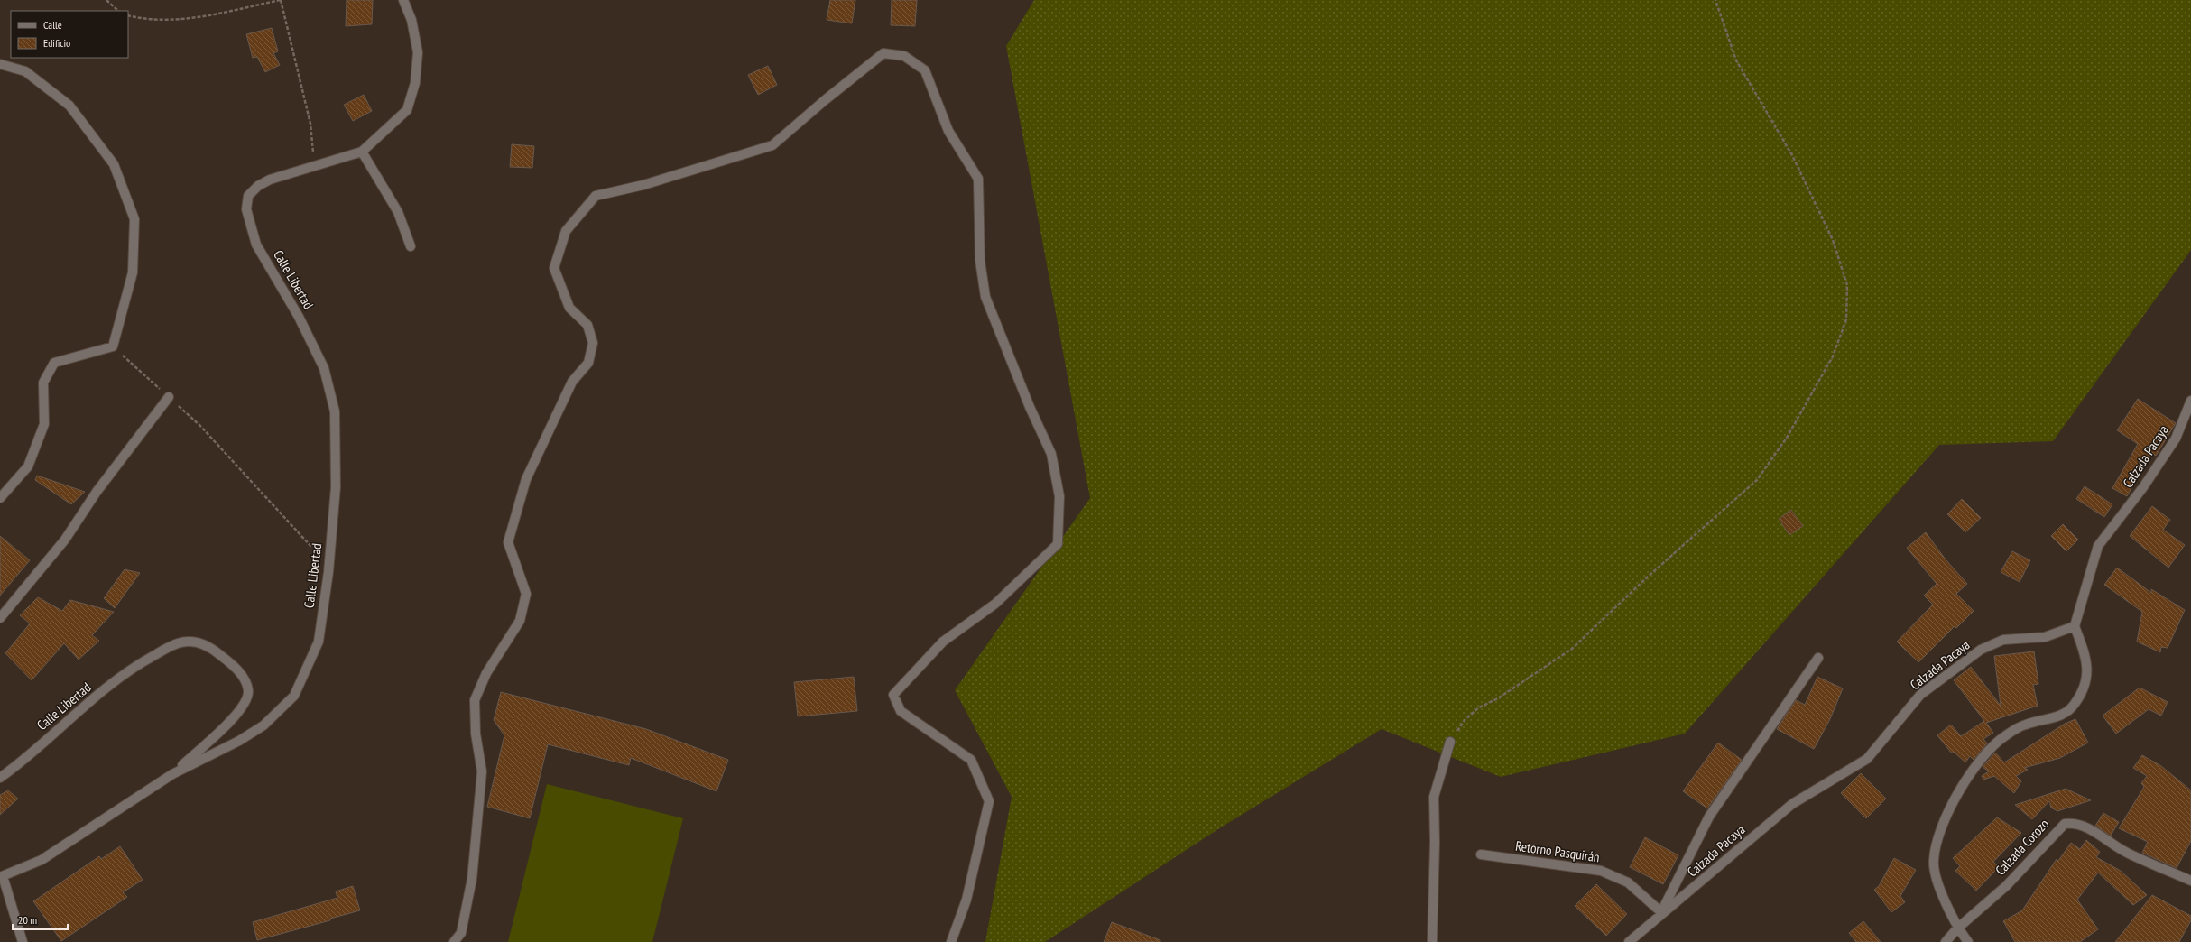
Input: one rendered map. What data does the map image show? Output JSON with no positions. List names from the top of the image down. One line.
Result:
{"streets":{"street":["Calle Libertad","Calzada Pacaya","Calzada Corozo","Retorno Pasquirán"]},"crossings":[["Calzada Pacaya","Retorno Pasquirán"]],"legend":["Calle","Edificio"],"scale_bar":"20 m"}
